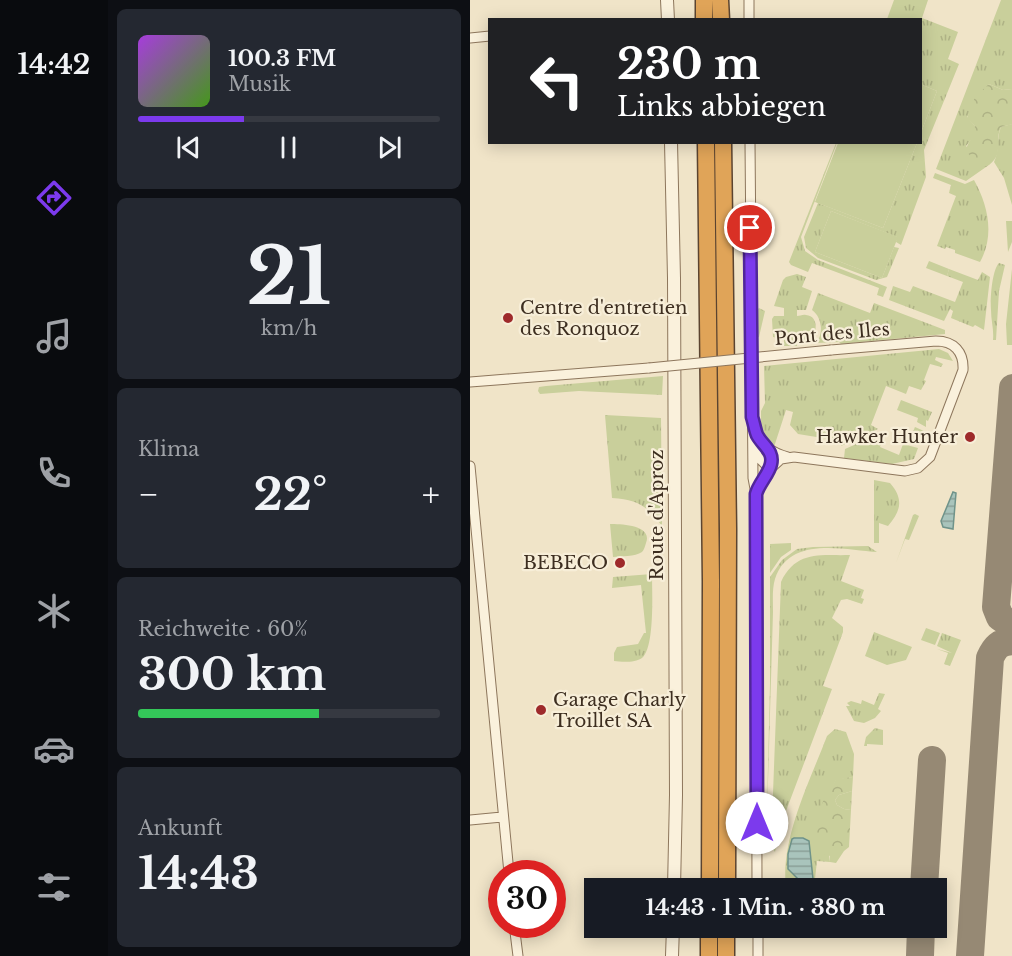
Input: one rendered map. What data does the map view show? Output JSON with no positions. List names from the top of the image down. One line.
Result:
{"streets":{"street":["Pont des Iles","Route d'Aproz"]},"places":["Centre d'entretien des Ronquoz","Hawker Hunter","BEBECO","Garage Charly Troillet SA"],"page":{"tabs":"14:42","turn":["230 m","Links abbiegen"],"song":["100.3 FM","Musik"],"tile":[["21","km/h"],"Klima",["Reichweite · 60%","300 km"],["Ankunft","14:43"]],"heat":["−","22°","+"],"limit":"30","trip":"14:43 · 1 Min. · 380 m"}}
